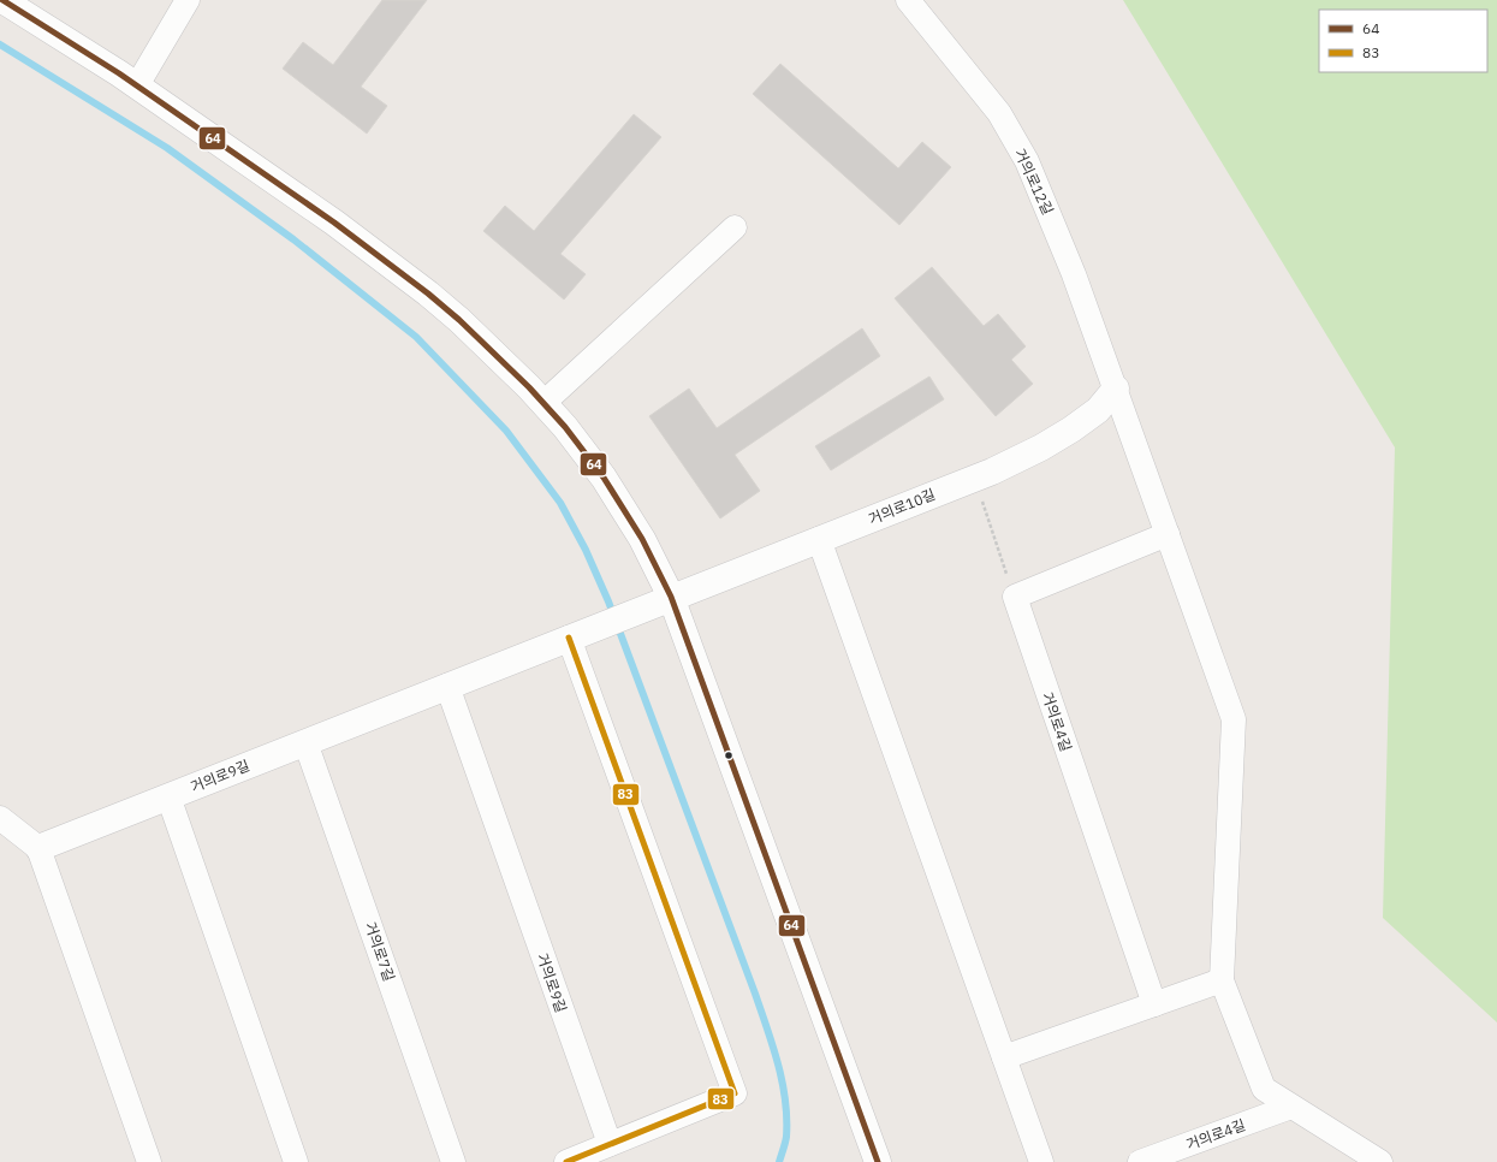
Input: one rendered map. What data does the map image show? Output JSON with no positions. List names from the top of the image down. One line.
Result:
{"streets":{"street":["거의로12길","거의로10길","거의로4길","거의로9길","거의로7길"]},"crossings":[["거의로12길","거의로10길"],["거의로10길","거의로9길"],["거의로9길","거의로7길"]],"lines":["transit line 64","transit line 83"],"legend":["64","83"]}
